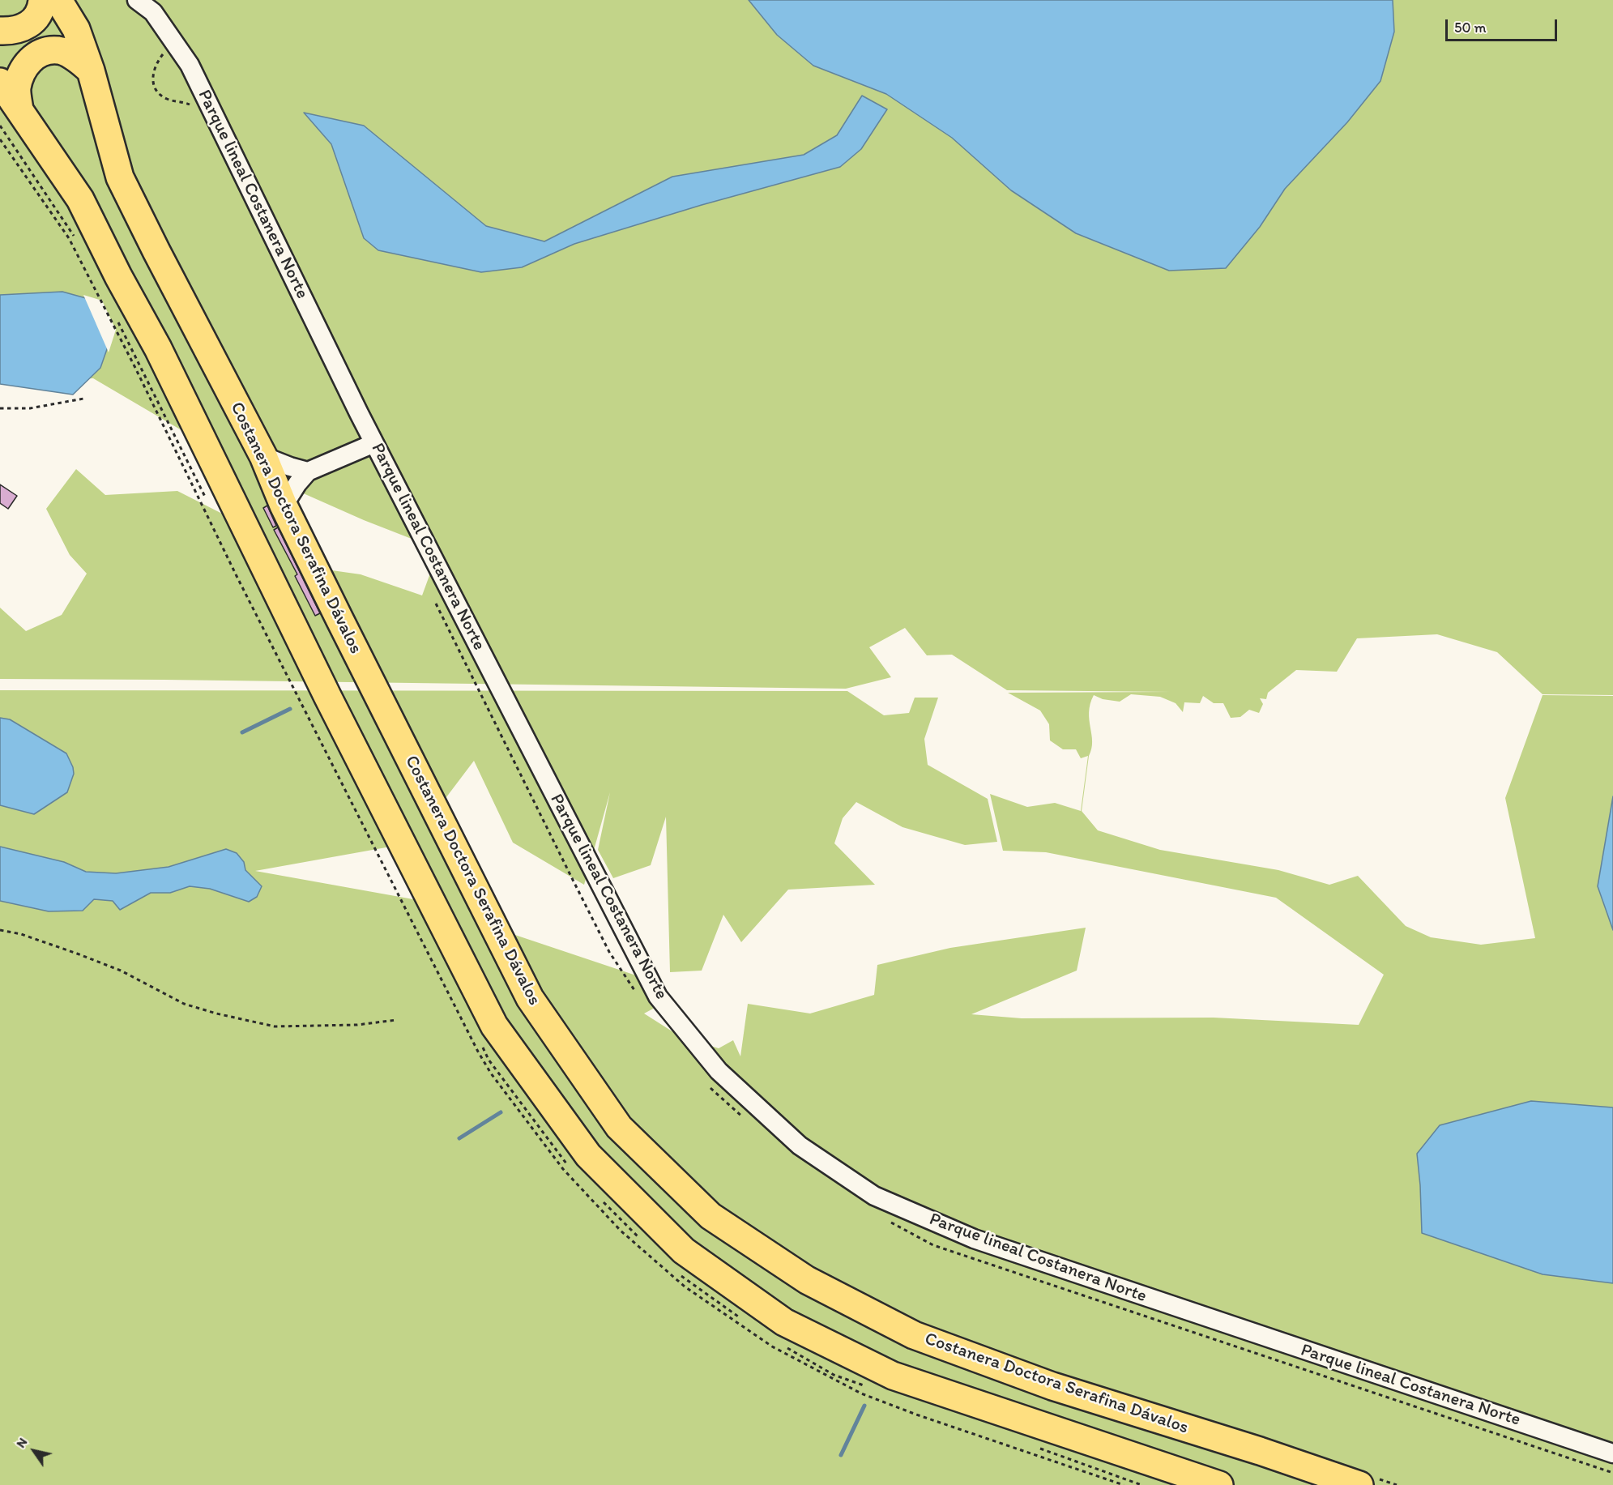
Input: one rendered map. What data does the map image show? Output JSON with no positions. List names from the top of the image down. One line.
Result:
{"streets":{"highway":["Costanera Doctora Serafina Dávalos"],"street":["Parque lineal Costanera Norte"]},"scale_bar":"50 m","north":"top left"}
